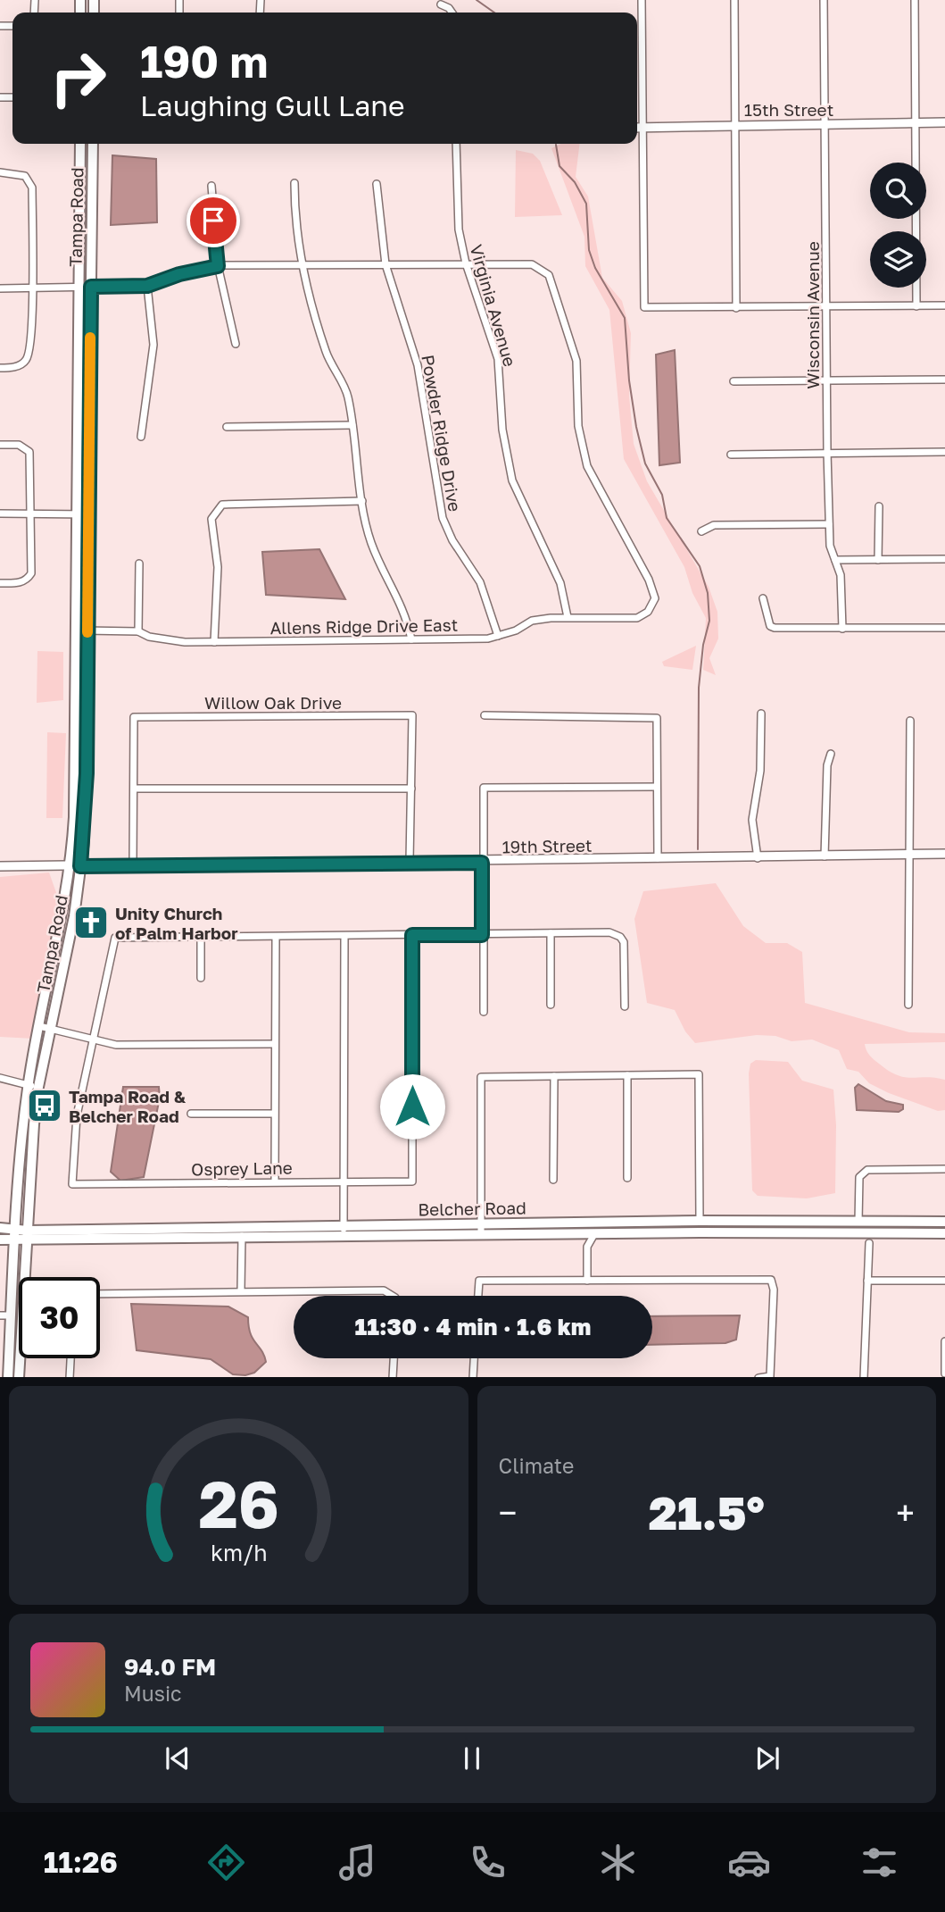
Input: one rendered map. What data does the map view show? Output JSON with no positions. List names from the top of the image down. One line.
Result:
{"streets":{"main road":["Tampa Road","Belcher Road"],"street":["15th Street","Virginia Avenue","Wisconsin Avenue","Powder Ridge Drive","Allens Ridge Drive East","Willow Oak Drive","19th Street","Osprey Lane"]},"crossings":[["15th Street","Wisconsin Avenue"],["Tampa Road","Allens Ridge Drive East"],["Tampa Road","19th Street"],["Tampa Road","Belcher Road"],["Virginia Avenue","Allens Ridge Drive East"],["Powder Ridge Drive","Allens Ridge Drive East"],["Willow Oak Drive","19th Street"]],"places":{"church":["Unity Church of Palm Harbor"],"bus stop":["Tampa Road & Belcher Road"]},"page":{"turn":["190 m","Laughing Gull Lane"],"limit":"30","trip":"11:30 · 4 min · 1.6 km","tile":"Climate","heat":["−","21.5°","+"],"song":["94.0 FM","Music"],"tabs":"11:26","gauge":["26","km/h"]}}
